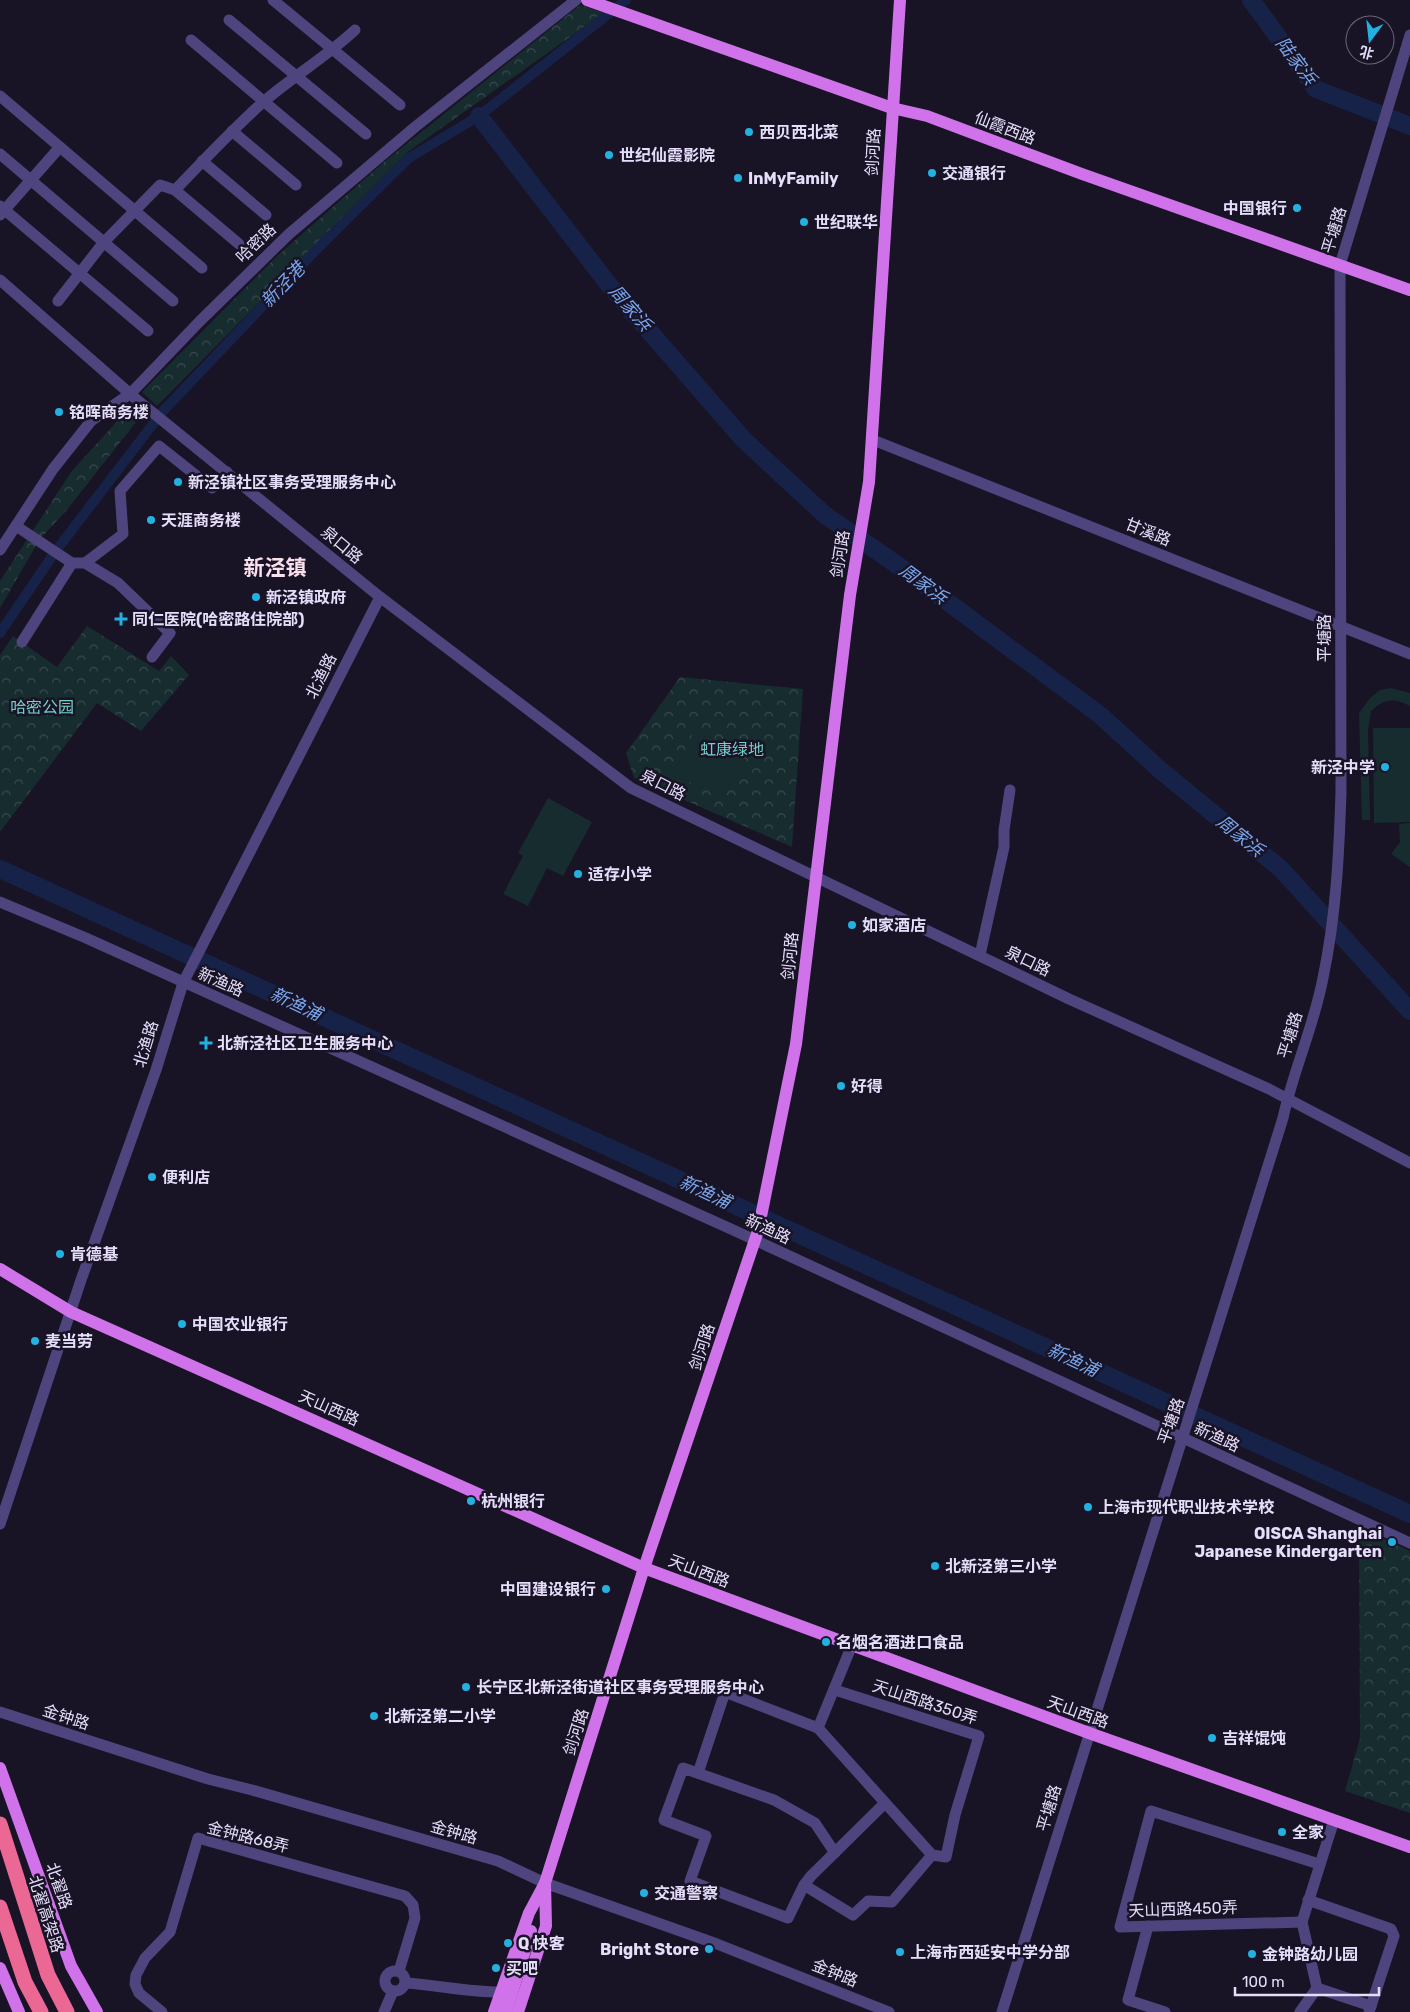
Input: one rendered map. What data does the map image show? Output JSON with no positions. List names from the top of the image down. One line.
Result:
{"streets":{"highway":["北翟高架路"],"main road":["仙霞西路","剑河路","天山西路","北翟路"],"street":["平塘路","哈密路","甘溪路","泉口路","北渔路","新渔路","天山西路350弄","金钟路","金钟路68弄","天山西路450弄"]},"crossings":[["仙霞西路","剑河路"],["仙霞西路","平塘路"],["剑河路","甘溪路"],["剑河路","泉口路"],["剑河路","新渔路"],["剑河路","天山西路"],["剑河路","金钟路"],["平塘路","甘溪路"],["平塘路","泉口路"],["平塘路","新渔路"],["平塘路","天山西路"],["哈密路","泉口路"],["泉口路","北渔路"],["北渔路","新渔路"],["北渔路","天山西路"]],"districts":["新泾镇"],"water":["陆家浜","新泾港","周家浜","新渔浦"],"parks":["哈密公园","虹康绿地"],"places":{"other":["西贝西北菜","世纪仙霞影院","交通银行","InMyFamily","中国银行","世纪联华","铭晖商务楼","新泾镇社区事务受理服务中心","天涯商务楼","新泾镇政府","新泾中学","适存小学","如家酒店","好得","便利店","肯德基","中国农业银行","麦当劳","杭州银行","上海市现代职业技术学校","OISCA Shanghai Japanese Kindergarten","北新泾第三小学","中国建设银行","名烟名酒进口食品","长宁区北新泾街道社区事务受理服务中心","北新泾第二小学","吉祥馄饨","全家","交通警察","Q 快客","Bright Store","上海市西延安中学分部","金钟路幼儿园","买吧"],"health":["同仁医院(哈密路住院部)","北新泾社区卫生服务中心"]},"scale_bar":"100 m","north":"bottom"}
